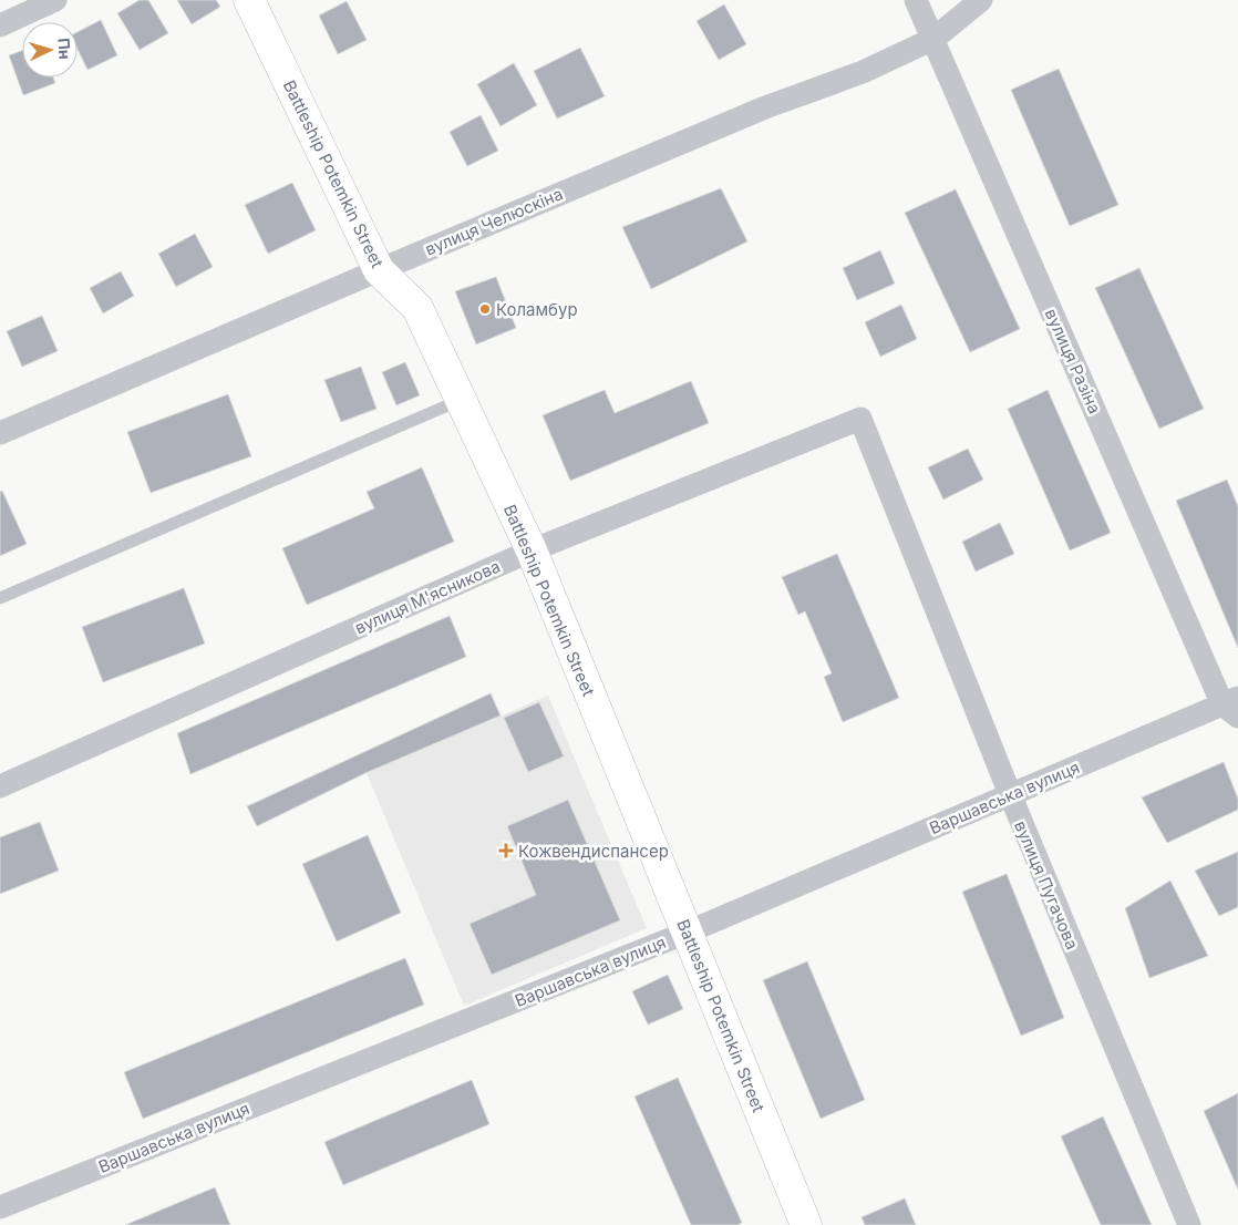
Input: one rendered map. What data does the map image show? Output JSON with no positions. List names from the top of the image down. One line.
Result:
{"streets":{"street":["Battleship Potemkin Street","вулиця Челюскіна","вулиця Разіна","вулиця М'ясникова","Варшавська вулиця","вулиця Пугачова"]},"crossings":[["Battleship Potemkin Street","вулиця Челюскіна"],["Battleship Potemkin Street","вулиця М'ясникова"],["Battleship Potemkin Street","Варшавська вулиця"],["вулиця Челюскіна","вулиця Разіна"],["вулиця Разіна","Варшавська вулиця"],["вулиця М'ясникова","вулиця Пугачова"],["Варшавська вулиця","вулиця Пугачова"]],"places":{"other":["Коламбур"],"health":["Кожвендиспансер"]},"north":"right"}
